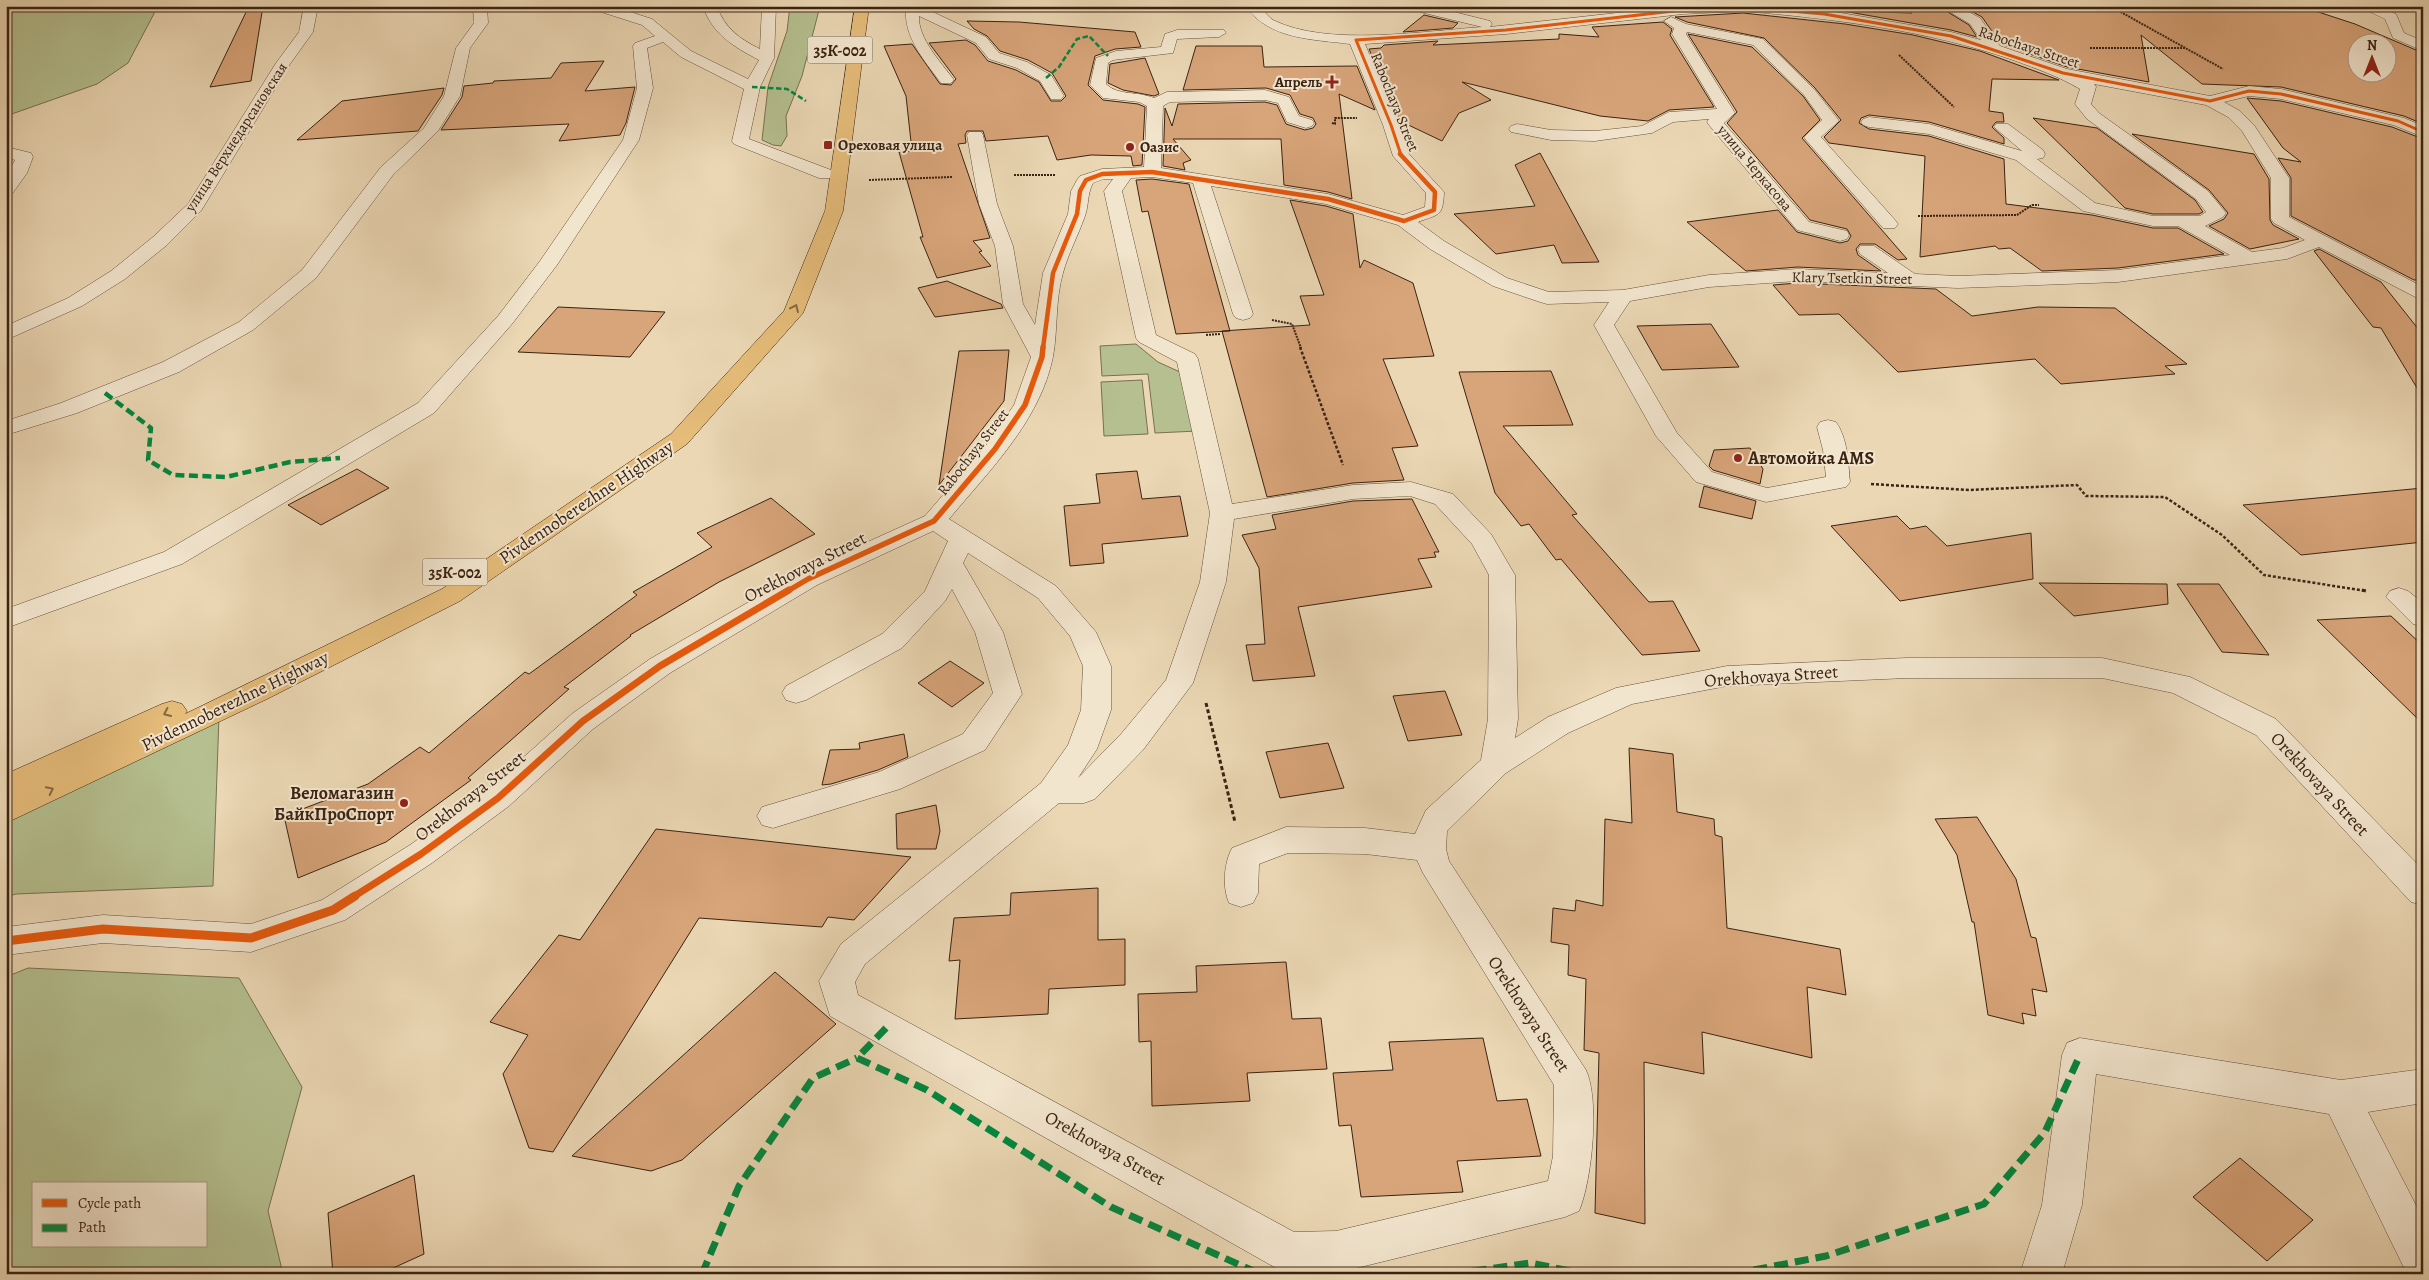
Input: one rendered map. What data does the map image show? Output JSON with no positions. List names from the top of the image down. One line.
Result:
{"streets":{"highway":["35К-002","Pivdennoberezhne Highway"],"street":["Rabochaya Street","улица Верхнедарсановская","улица Черкасова","Klary Tsetkin Street","Orekhovaya Street"]},"crossings":[["Rabochaya Street","улица Черкасова"],["Rabochaya Street","Klary Tsetkin Street"],["Rabochaya Street","Orekhovaya Street"],["35К-002","Pivdennoberezhne Highway"]],"places":{"health":["Апрель"],"transit":["Ореховая улица"],"other":["Оазис","Автомойка AMS","Веломагазин БайкПроСпорт"]},"legend":["Cycle path","Path"],"north":"top"}
